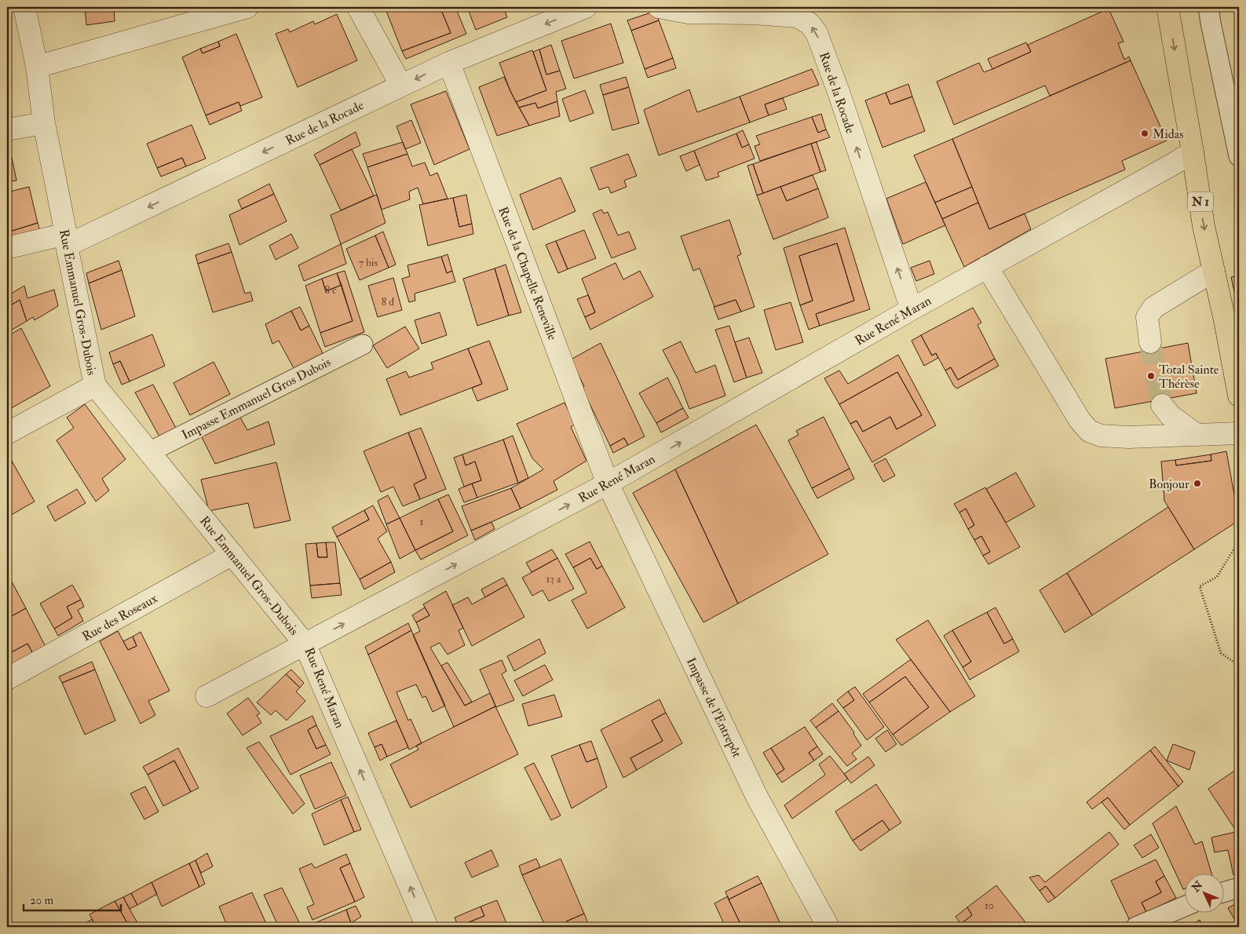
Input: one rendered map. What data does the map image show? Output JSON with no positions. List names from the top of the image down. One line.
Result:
{"streets":{"main road":["N 1"],"street":["Rue de la Rocade","Rue de la Chapelle Reneville","Rue Emmanuel Gros-Dubois","Rue René Maran","Rue des Roseaux","Impasse de l'Entrepôt"],"lane":["Impasse Emmanuel Gros Dubois"]},"crossings":[["Rue de la Rocade","Rue de la Chapelle Reneville"],["Rue de la Rocade","Rue Emmanuel Gros-Dubois"],["Rue de la Rocade","Rue René Maran"],["N 1","Rue René Maran"],["Rue de la Chapelle Reneville","Rue René Maran"],["Rue de la Chapelle Reneville","Impasse de l'Entrepôt"],["Rue Emmanuel Gros-Dubois","Rue René Maran"],["Rue Emmanuel Gros-Dubois","Impasse Emmanuel Gros Dubois"],["Rue Emmanuel Gros-Dubois","Rue des Roseaux"],["Rue René Maran","Impasse de l'Entrepôt"]],"places":["Midas","Total Sainte Thérèse","Bonjour"],"house_numbers":["7 bis","8 c","8 d","1","13 a","10"],"scale_bar":"20 m","north":"top left"}
